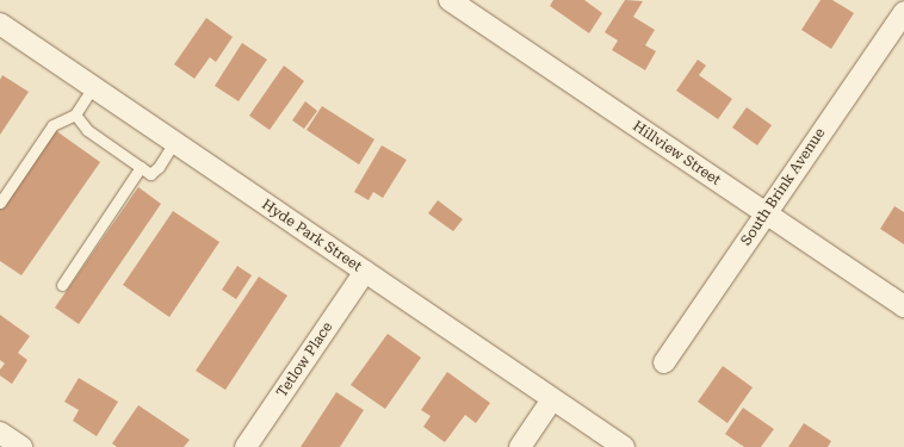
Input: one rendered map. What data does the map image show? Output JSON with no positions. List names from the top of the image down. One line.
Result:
{"streets":{"street":["Hillview Street","South Brink Avenue","Hyde Park Street","Tetlow Place"]},"crossings":[["Hillview Street","South Brink Avenue"],["Hyde Park Street","Tetlow Place"]]}
